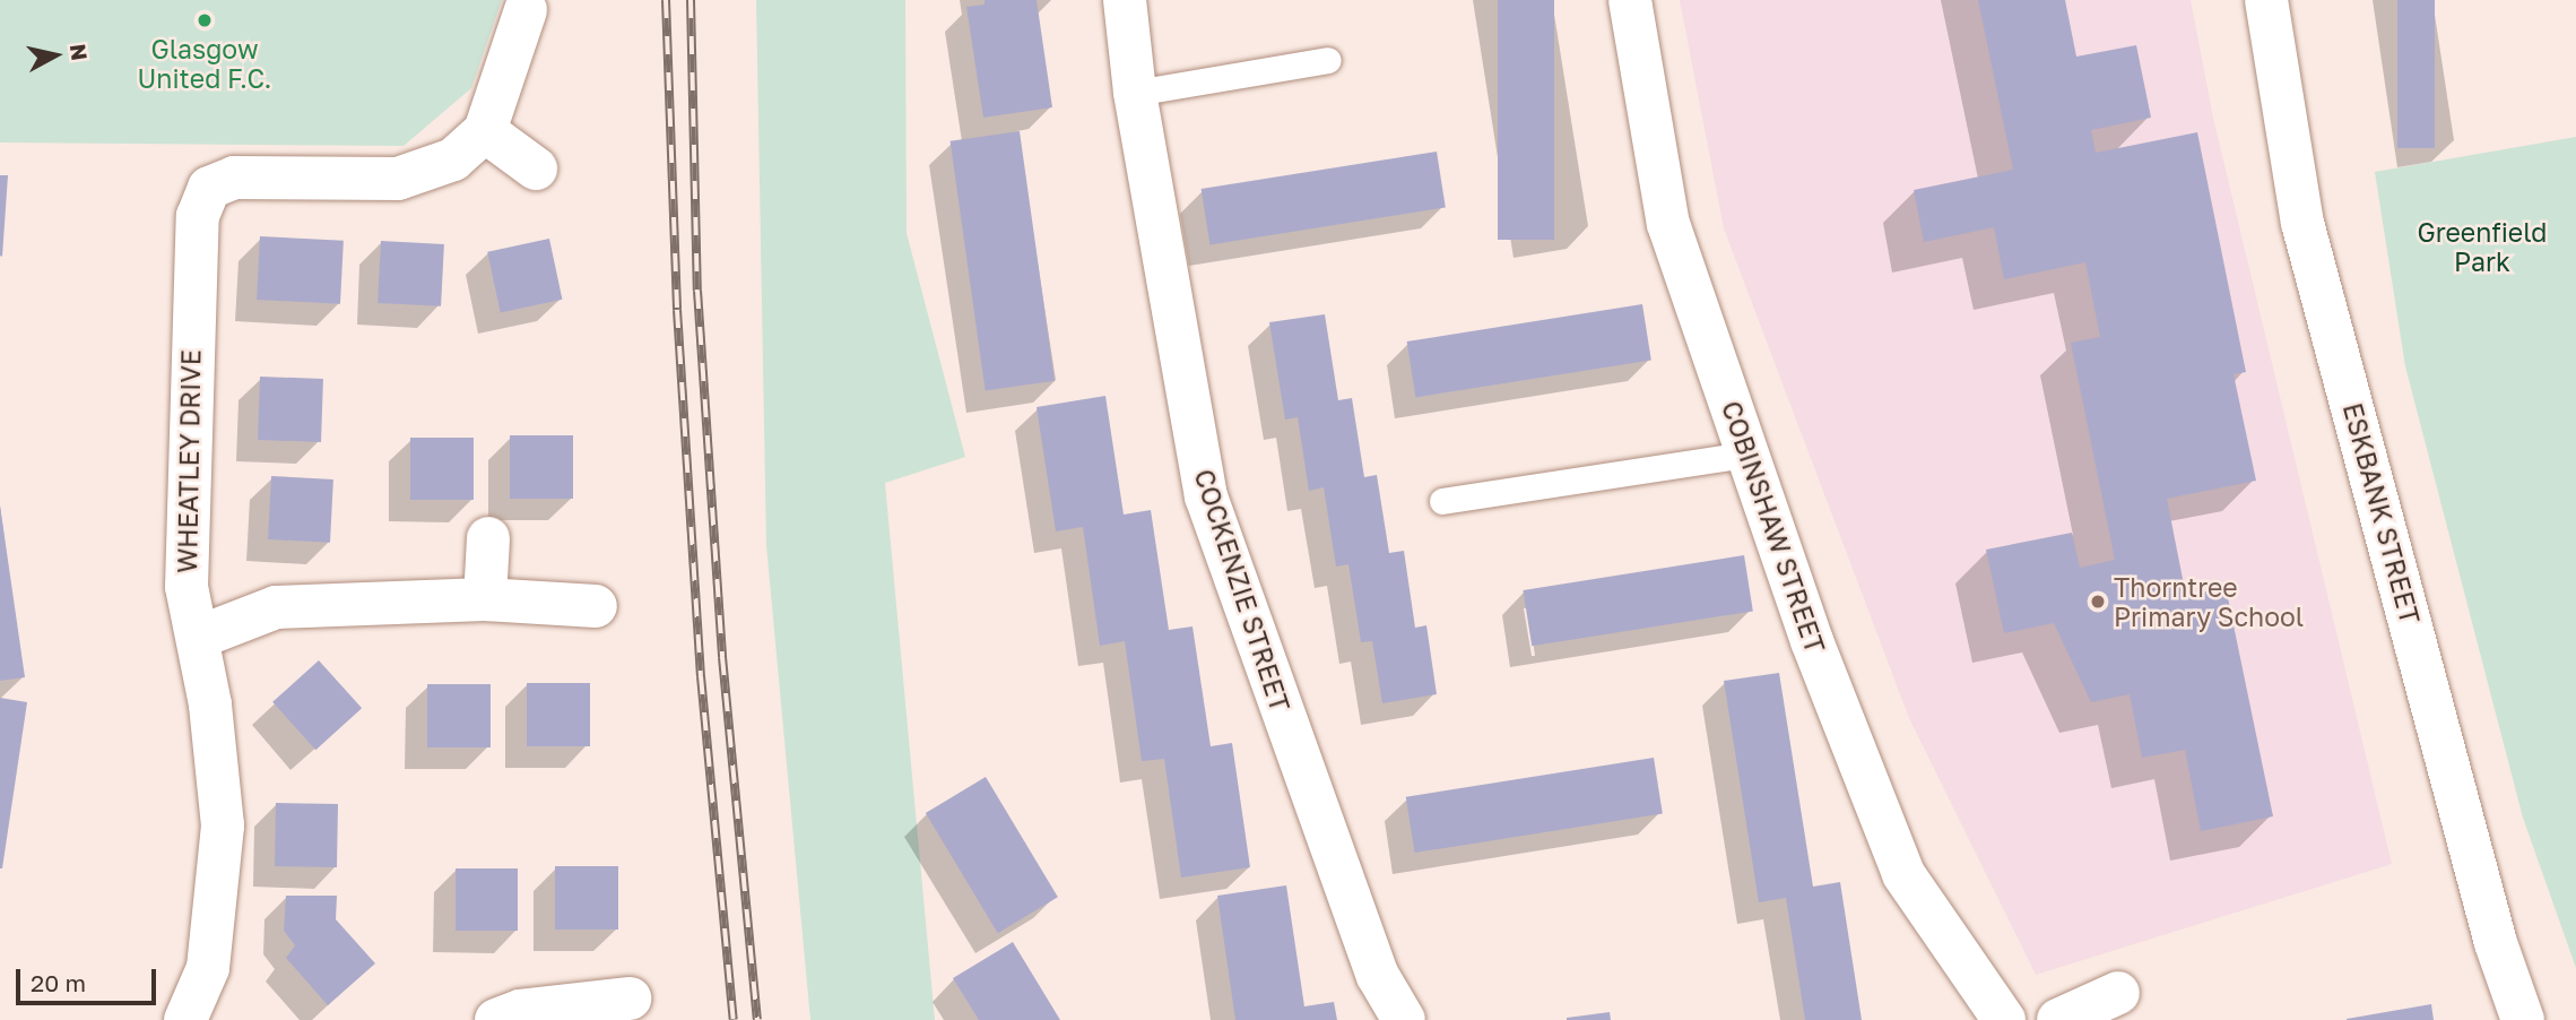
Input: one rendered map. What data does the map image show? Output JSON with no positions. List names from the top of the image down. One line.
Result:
{"streets":{"street":["WHEATLEY DRIVE","ESKBANK STREET","COBINSHAW STREET","COCKENZIE STREET"]},"parks":["Greenfield Park"],"places":["Glasgow United F.C.","Thorntree Primary School"],"scale_bar":"20 m","north":"right"}
